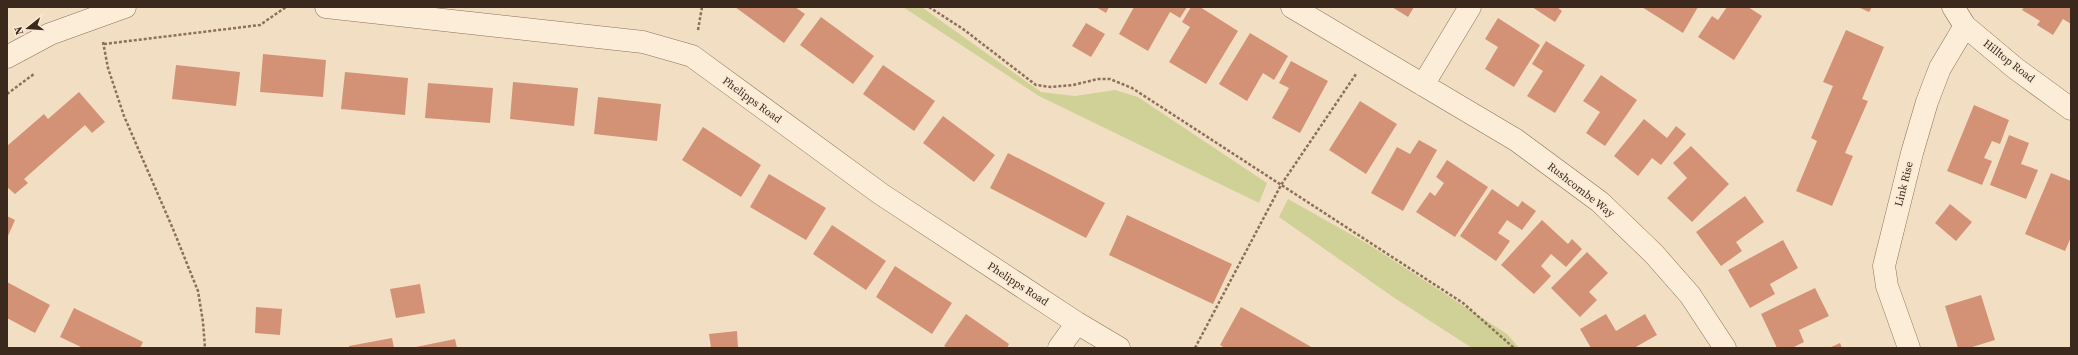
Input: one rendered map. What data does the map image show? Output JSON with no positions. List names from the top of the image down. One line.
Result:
{"streets":{"street":["Hilltop Road","Phelipps Road","Link Rise","Rushcombe Way"]},"crossings":[["Hilltop Road","Link Rise"]],"north":"left"}
